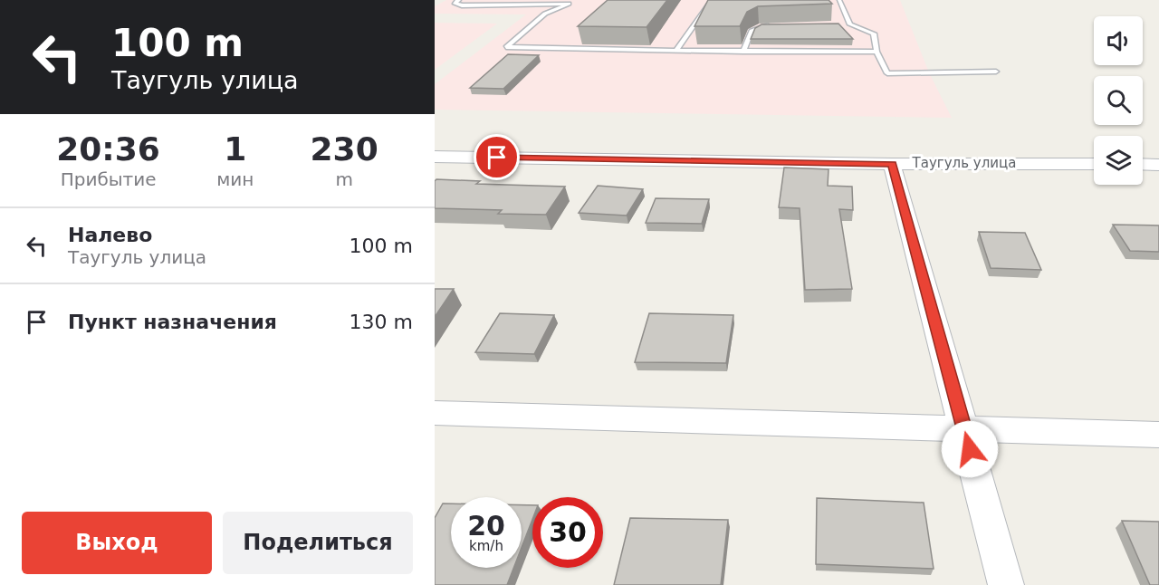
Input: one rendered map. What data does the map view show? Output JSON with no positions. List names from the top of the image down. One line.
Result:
{"streets":{"street":["Таугуль улица"]},"page":{"turn":["100 m","Таугуль улица"],"eta":["20:36","Прибытие","1","мин","230","m"],"list":[{"name":"Налево","note":"Таугуль улица","value":"100 m"},{"name":"Пункт назначения","value":"130 m"}],"speed":"20 km/h","limit":"30","buttons":["Выход","Поделиться"]}}
